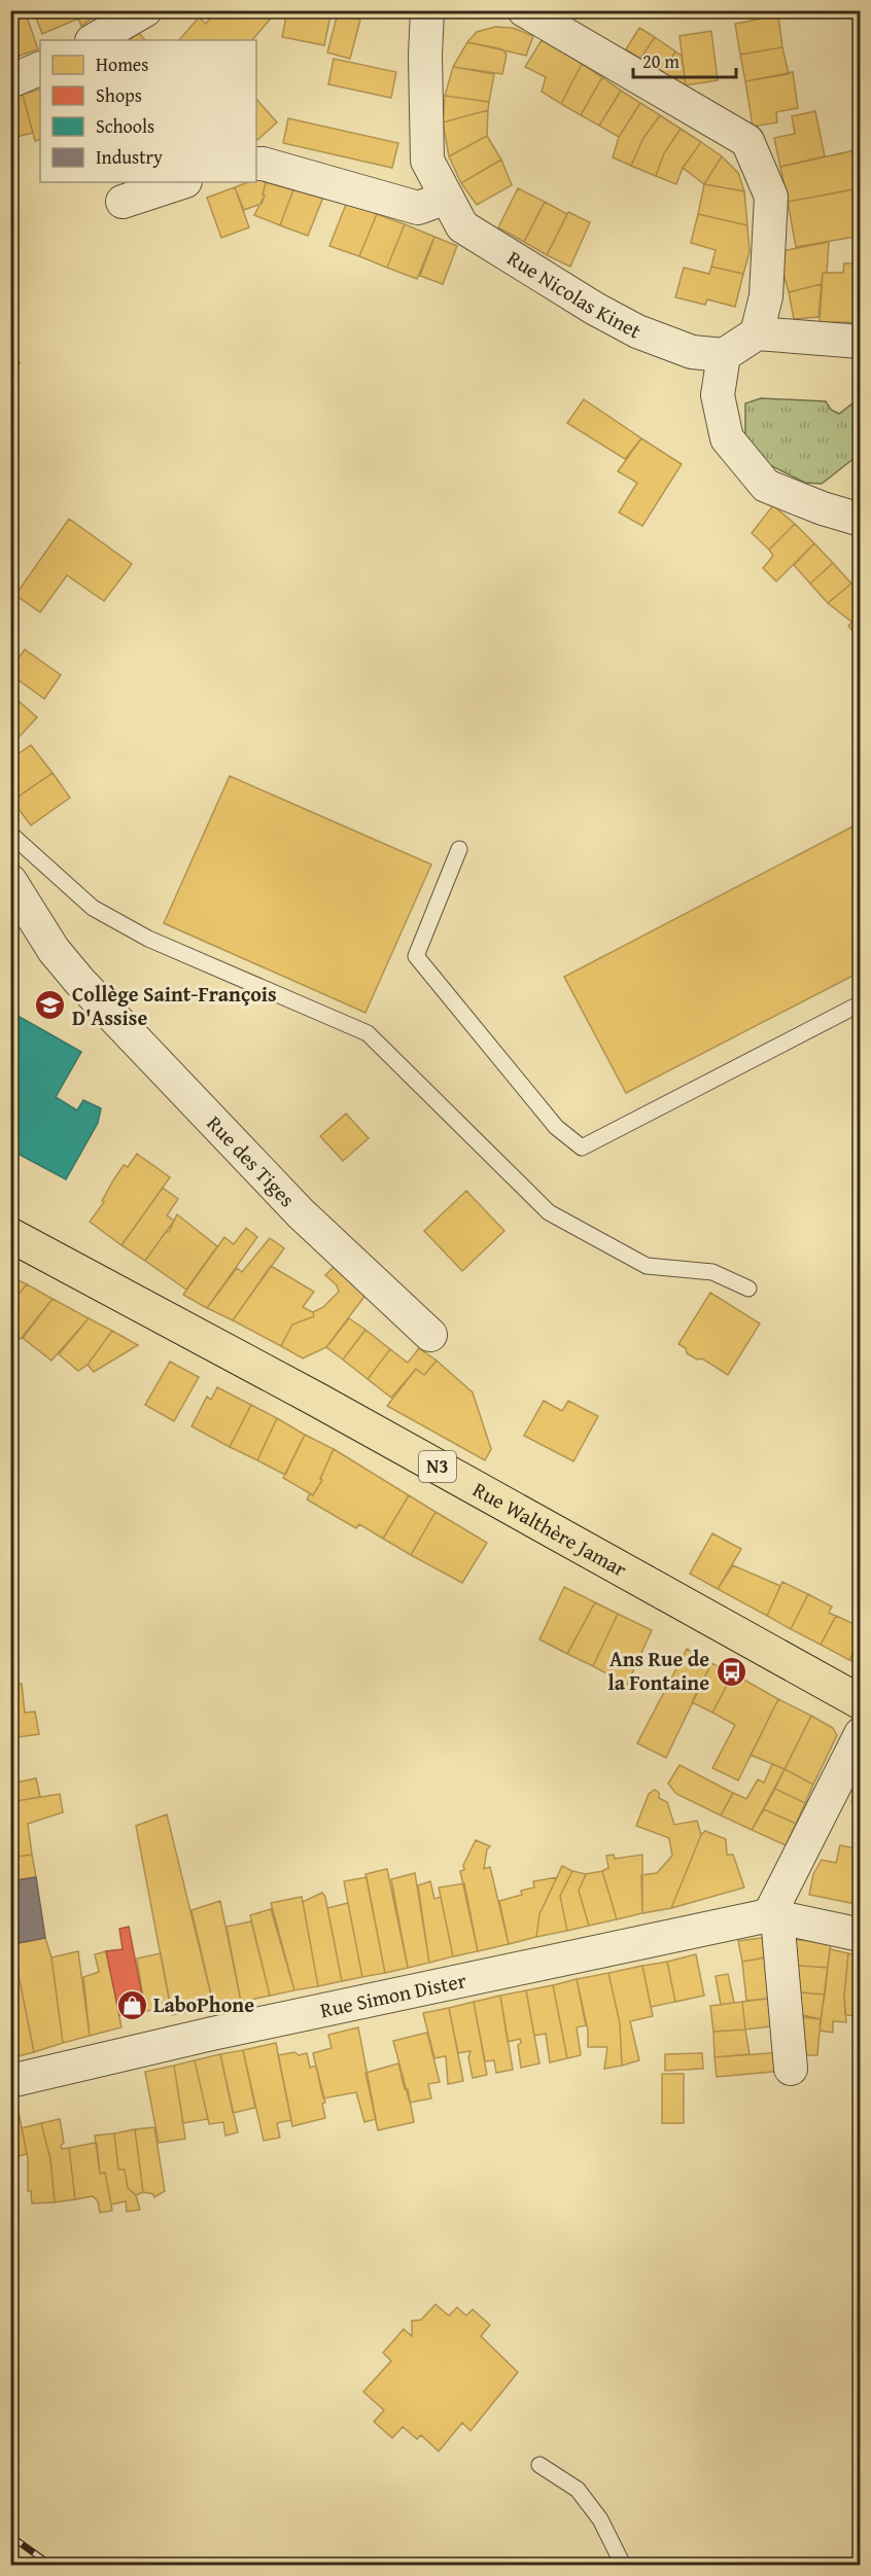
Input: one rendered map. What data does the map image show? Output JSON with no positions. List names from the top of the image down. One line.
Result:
{"streets":{"main road":["N3","Rue Walthère Jamar"],"street":["Rue Nicolas Kinet","Rue des Tiges","Rue Simon Dister"]},"places":{"school or university":["Collège Saint-François D'Assise"],"bus stop":["Ans Rue de la Fontaine"],"shop":["LaboPhone"]},"legend":["Homes","Shops","Schools","Industry"],"scale_bar":"20 m"}
